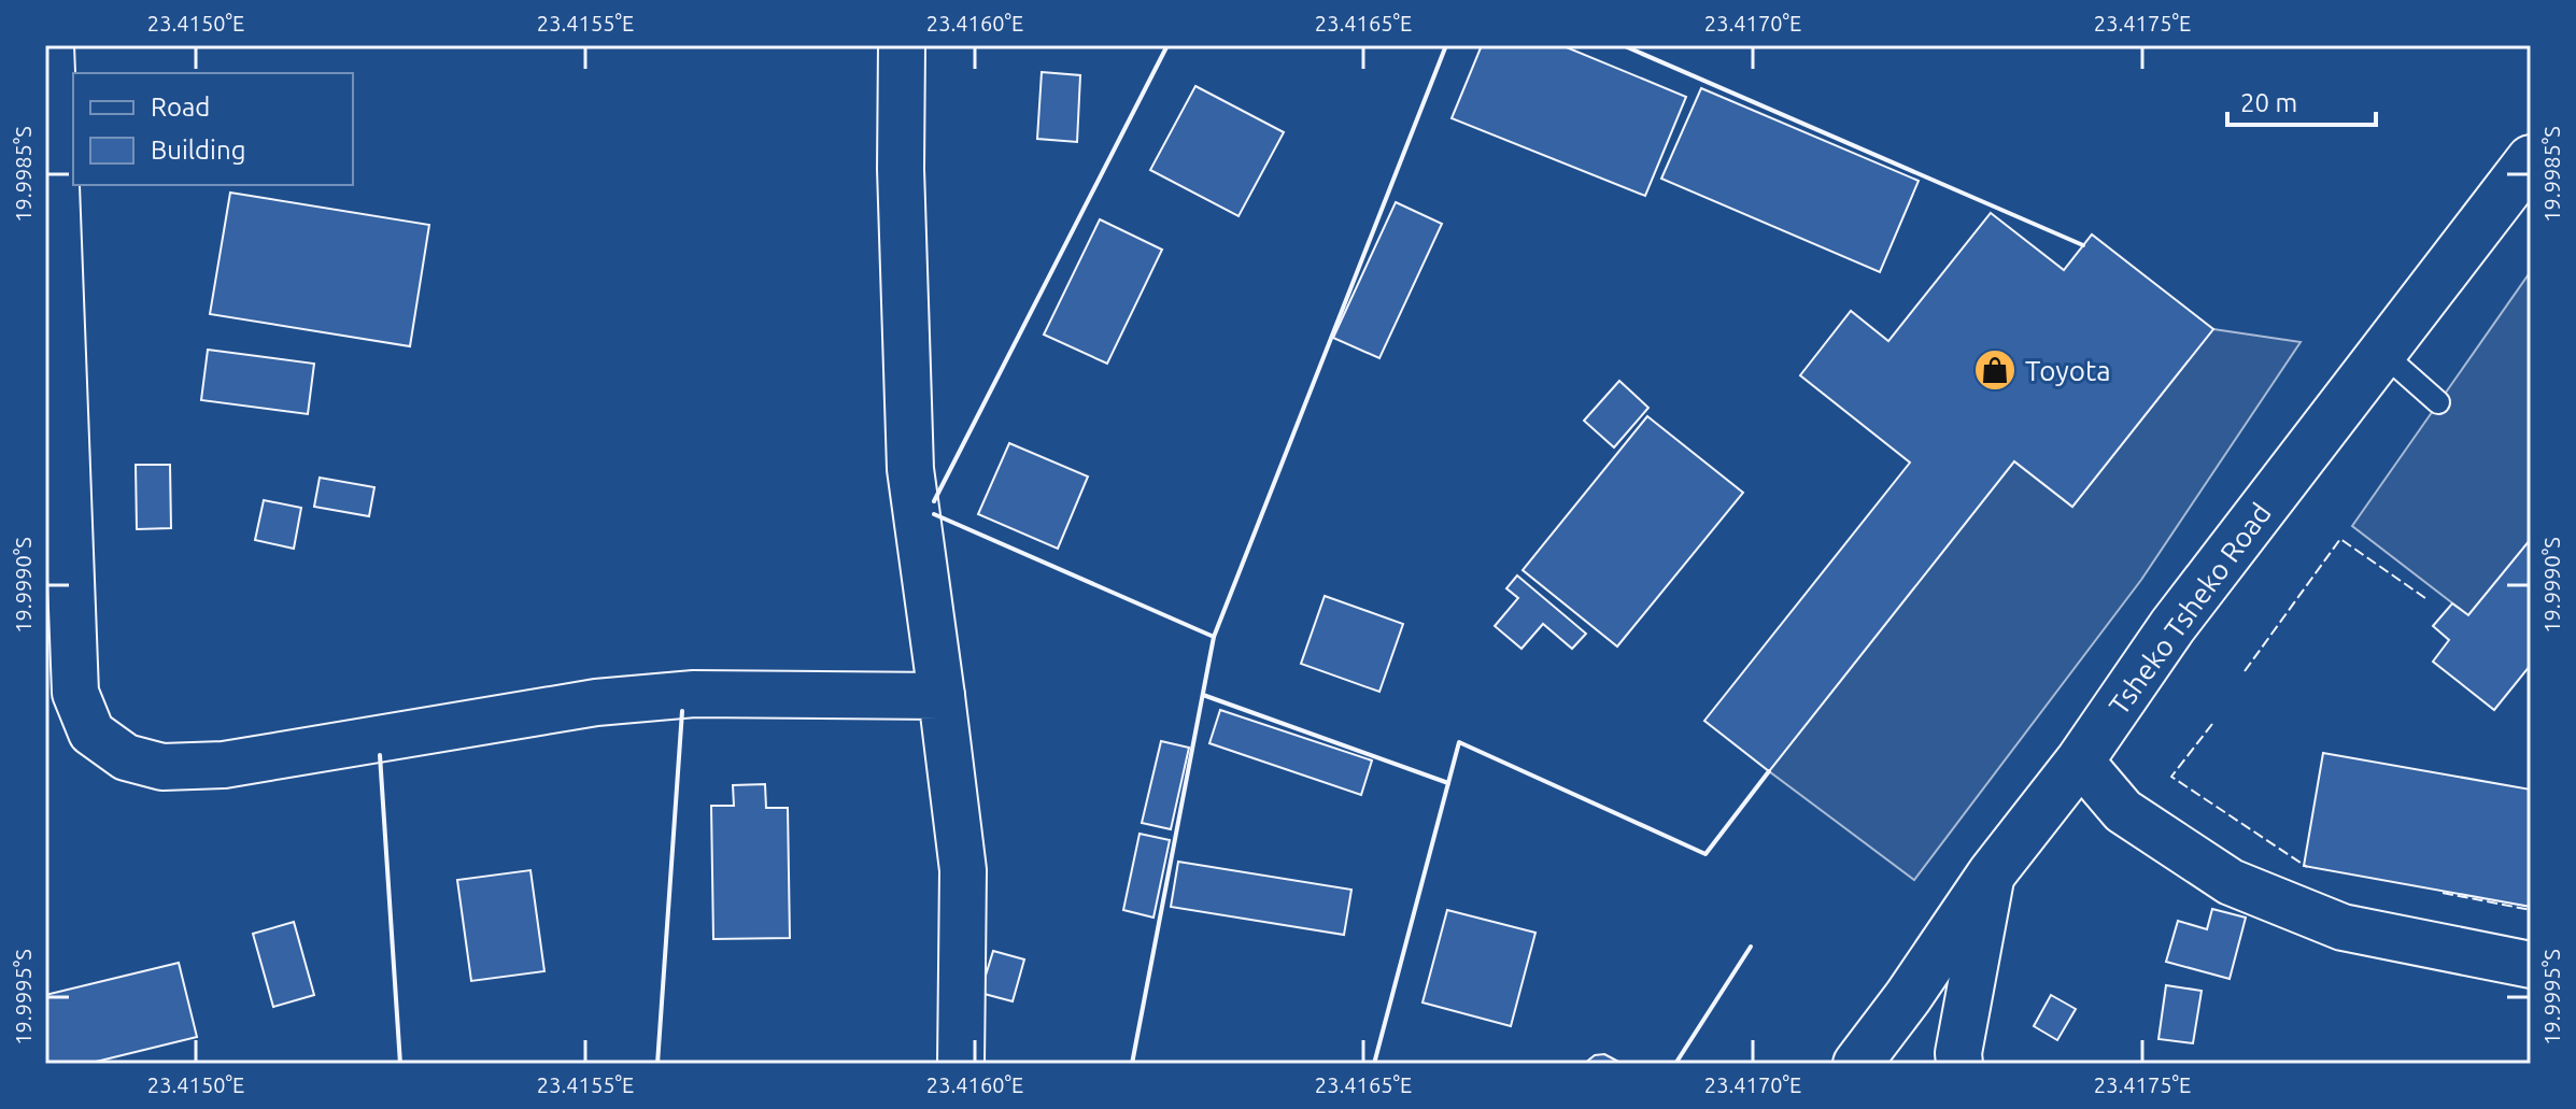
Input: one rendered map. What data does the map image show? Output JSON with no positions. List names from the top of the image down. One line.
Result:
{"streets":{"highway":["Tsheko Tsheko Road"]},"places":{"shop":["Toyota"]},"legend":["Road","Building"],"scale_bar":"20 m","coordinates":["23.4150°E","23.4155°E","23.4160°E","23.4165°E","23.4170°E","23.4175°E","19.9985°S","19.9990°S","19.9995°S"]}
